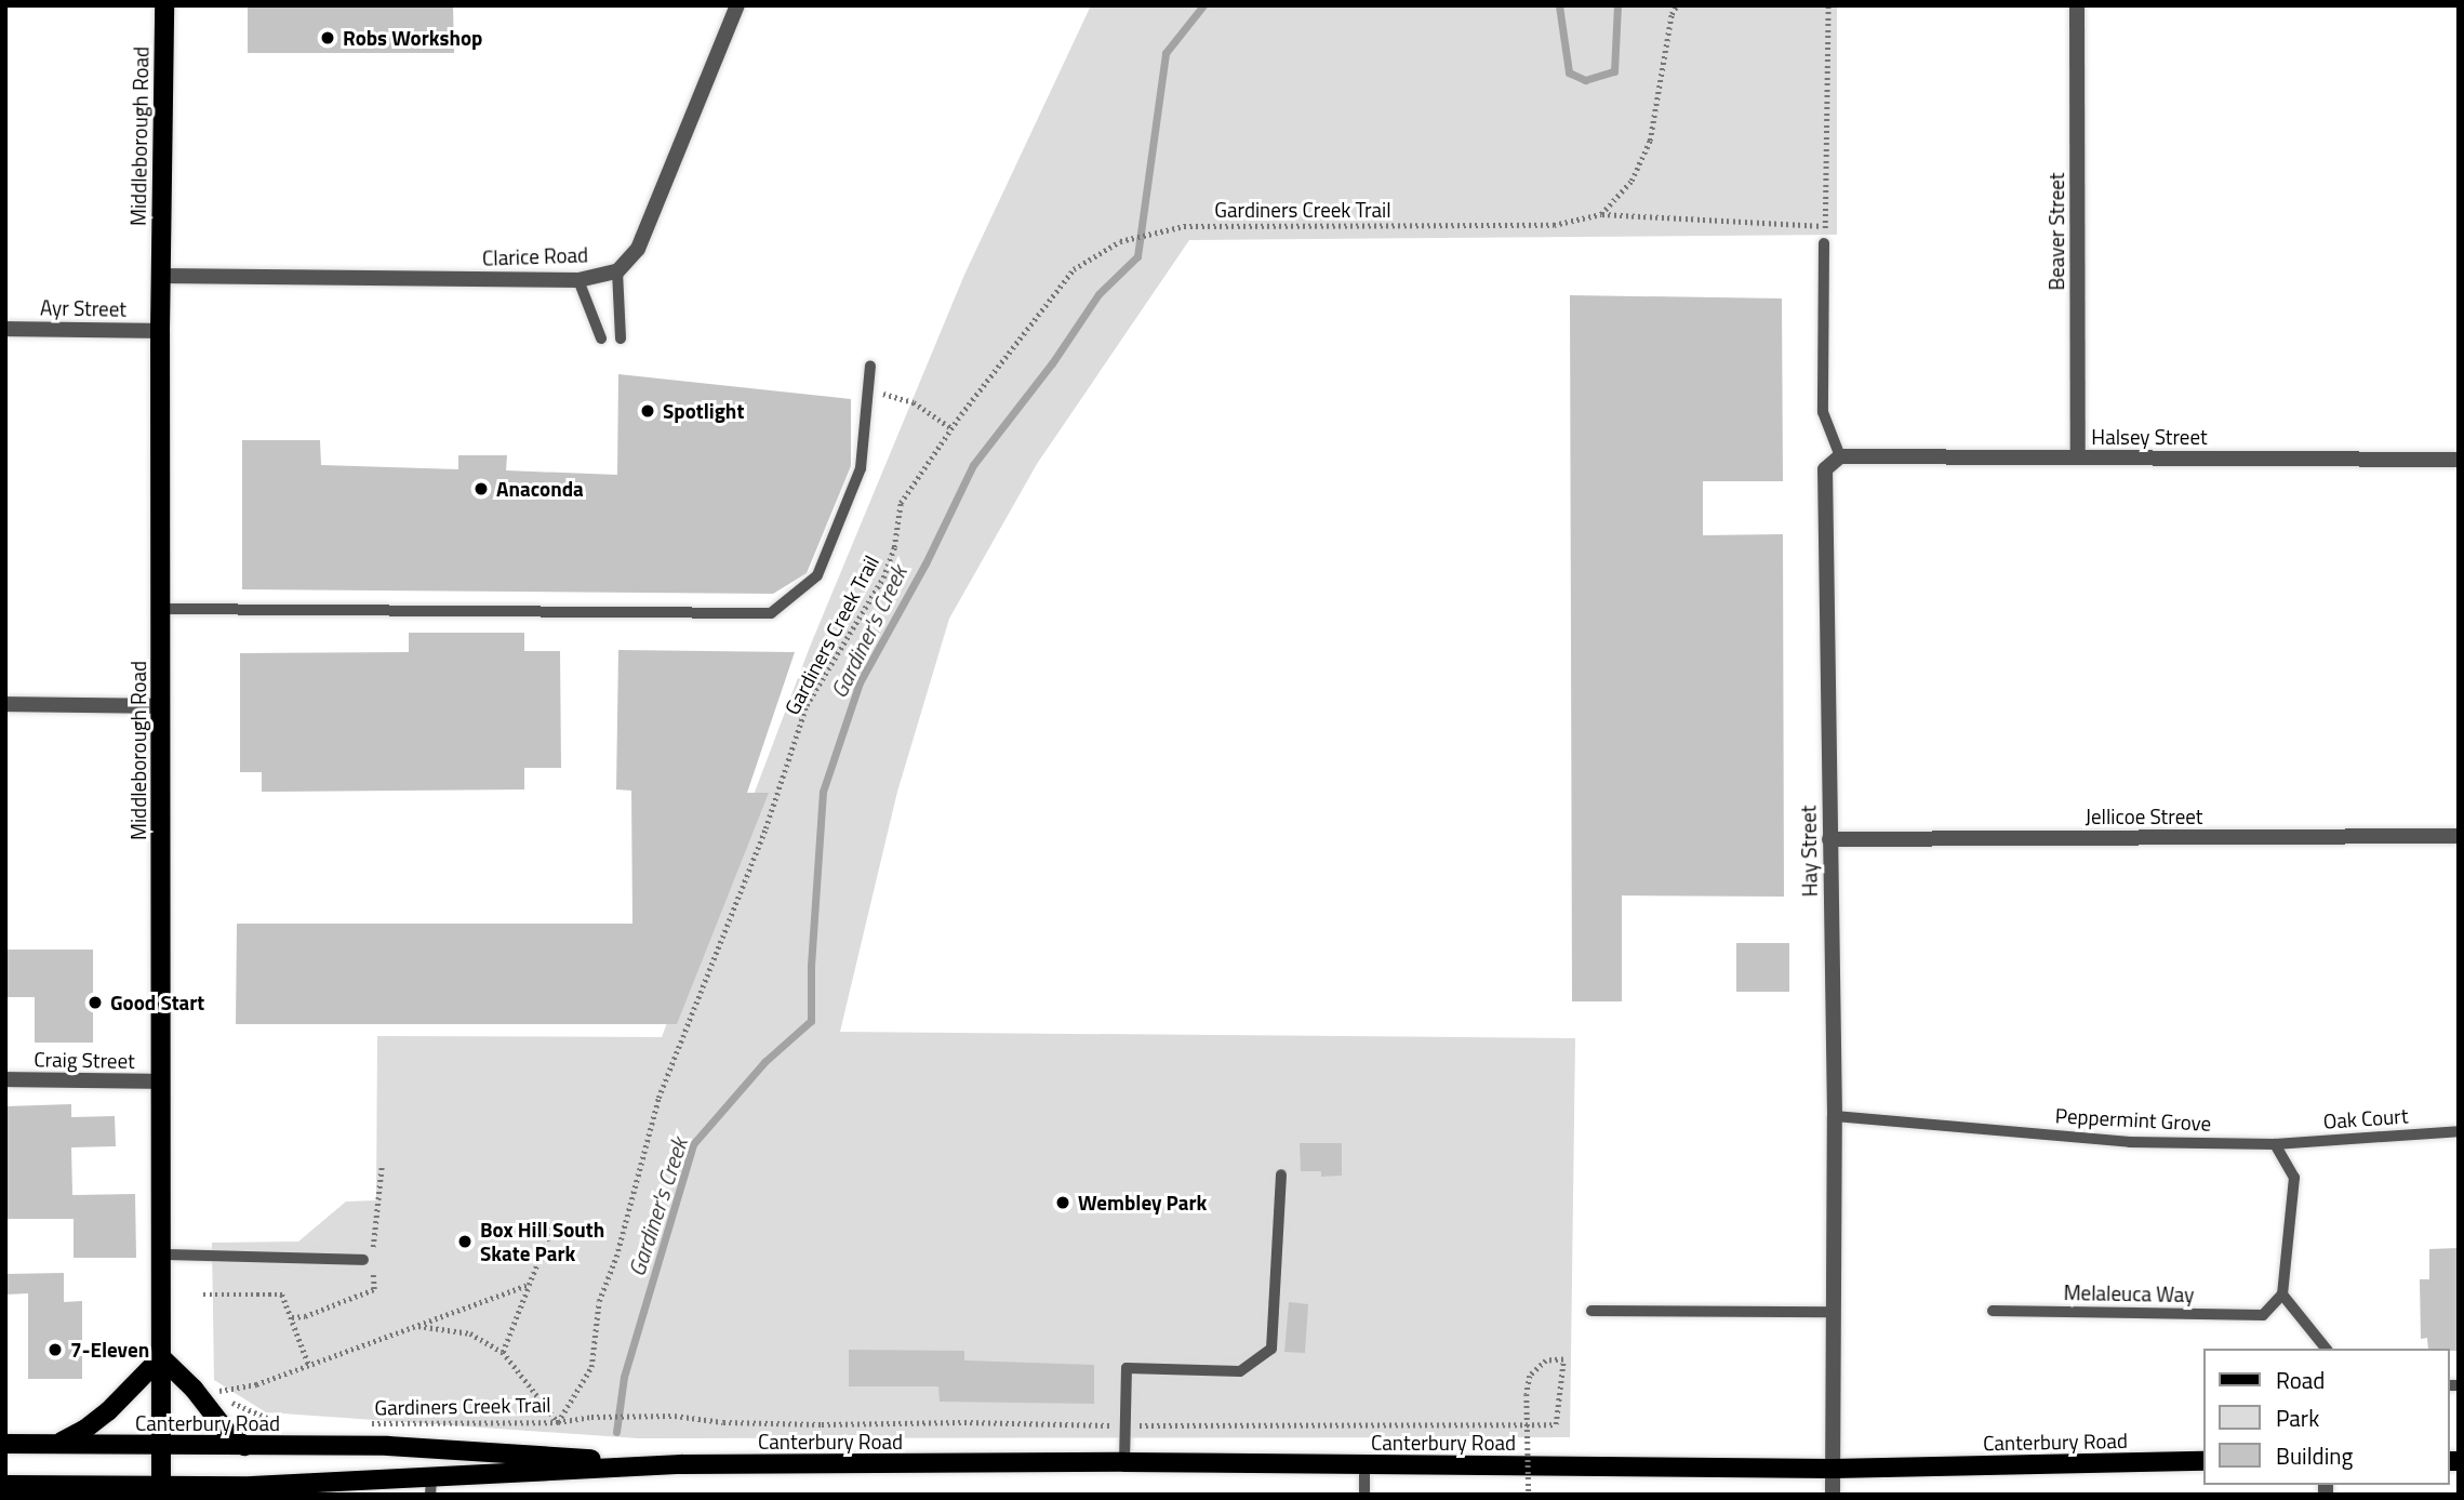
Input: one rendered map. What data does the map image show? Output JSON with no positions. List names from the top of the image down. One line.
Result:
{"streets":{"main road":["Middleborough Road","Canterbury Road"],"street":["Beaver Street","Clarice Road","Ayr Street","Halsey Street","Jellicoe Street","Hay Street","Craig Street"],"lane":["Oak Court","Peppermint Grove","Melaleuca Way"],"path":["Gardiners Creek Trail"]},"crossings":[["Middleborough Road","Clarice Road"],["Middleborough Road","Ayr Street"],["Middleborough Road","Craig Street"],["Middleborough Road","Canterbury Road"],["Beaver Street","Halsey Street"],["Halsey Street","Hay Street"],["Jellicoe Street","Hay Street"],["Hay Street","Peppermint Grove"],["Hay Street","Canterbury Road"],["Oak Court","Peppermint Grove"]],"water":["Gardiner's Creek"],"places":["Robs Workshop","Spotlight","Anaconda","Good Start","Wembley Park","Box Hill South Skate Park","7-Eleven"],"legend":["Road","Park","Building"]}
